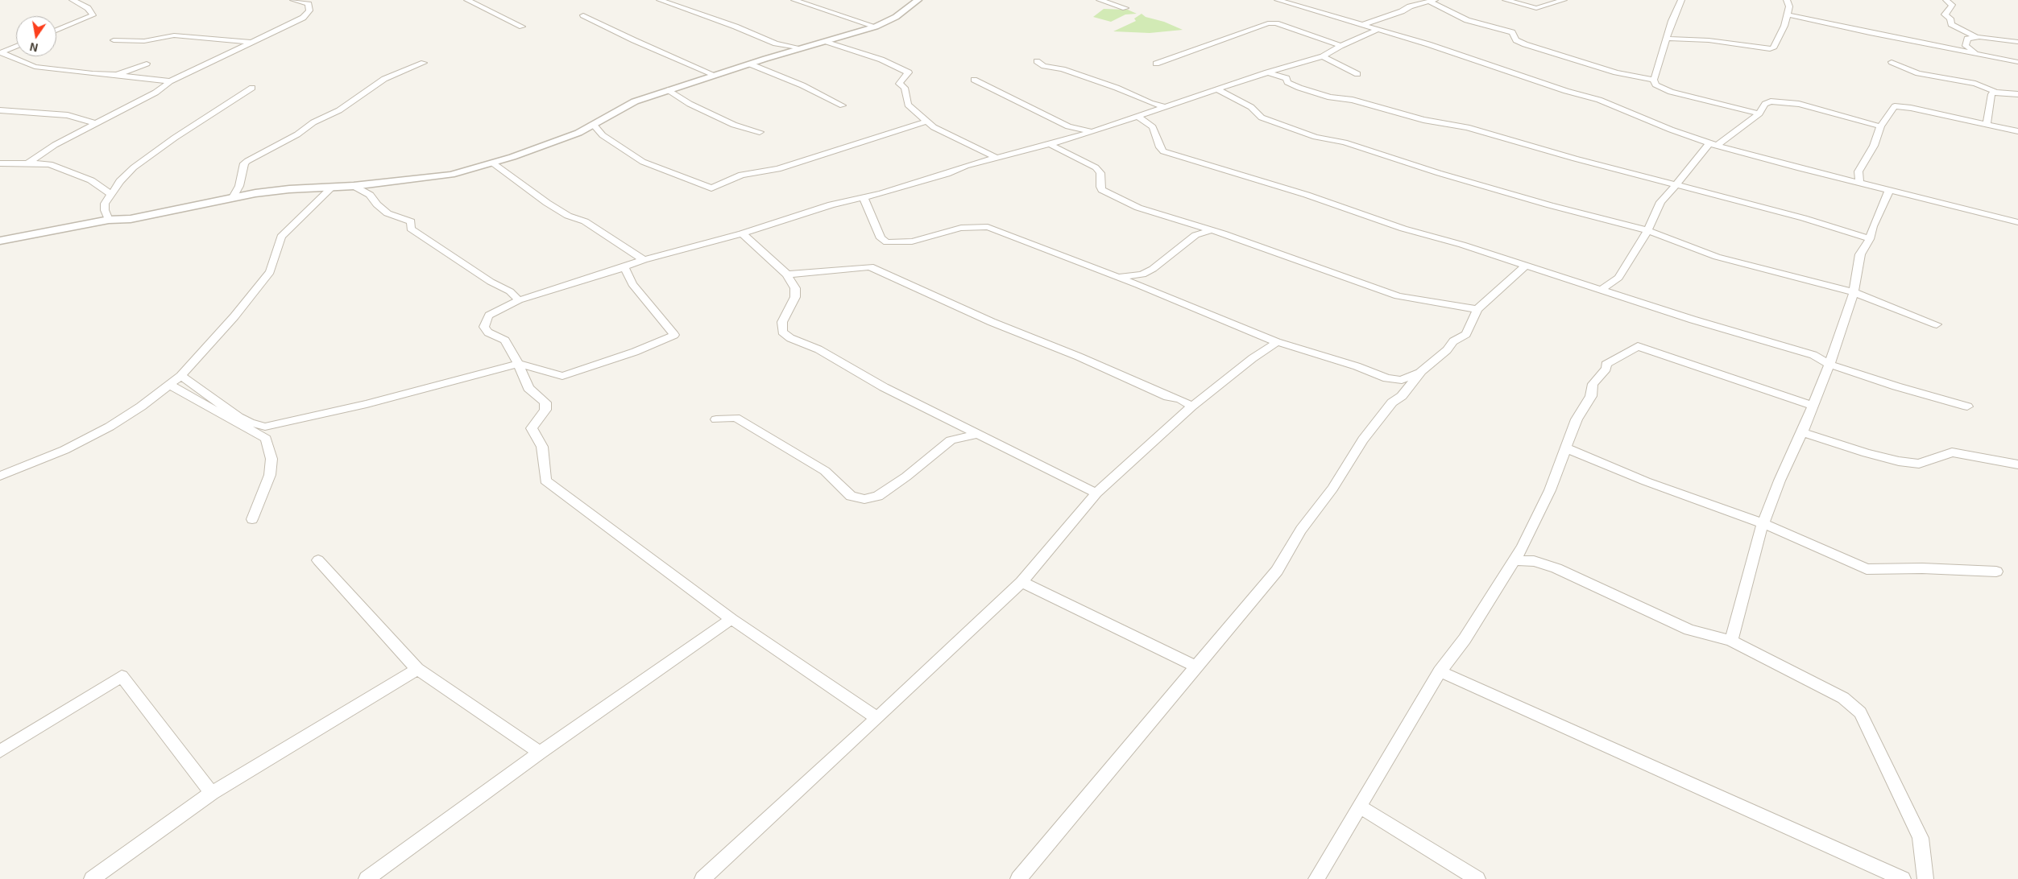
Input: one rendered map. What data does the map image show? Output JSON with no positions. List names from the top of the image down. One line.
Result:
{"north":"bottom"}
